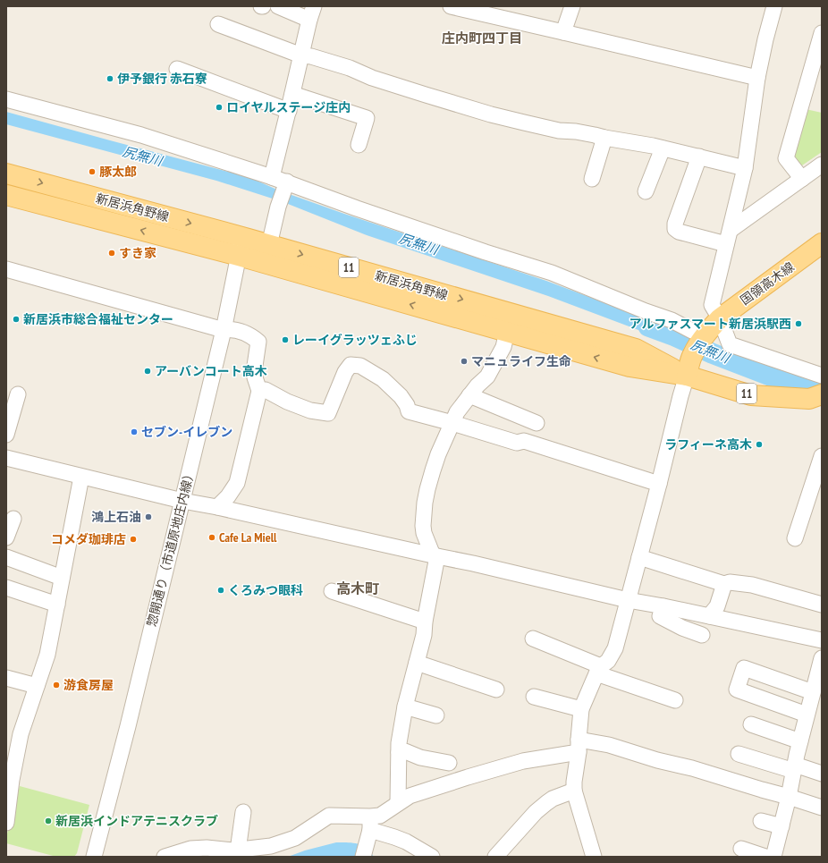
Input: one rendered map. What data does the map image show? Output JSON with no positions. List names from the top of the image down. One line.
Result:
{"streets":{"main road":["新居浜角野線","11","国領高木線"],"street":["惣開通り（市道原地庄内線）"]},"crossings":[["新居浜角野線","惣開通り（市道原地庄内線）"]],"districts":["庄内町四丁目","高木町"],"water":["尻無川"],"places":["伊予銀行 赤石寮","ロイヤルステージ庄内","豚太郎","すき家","新居浜市総合福祉センター","アルファスマート新居浜駅西","レーイグラッツェふじ","マニュライフ生命","アーバンコート高木","セブン-イレブン","ラフィーネ高木","鴻上石油","Cafe La Miell","コメダ珈琲店","くろみつ眼科","游食房屋","新居浜インドアテニスクラブ"]}
